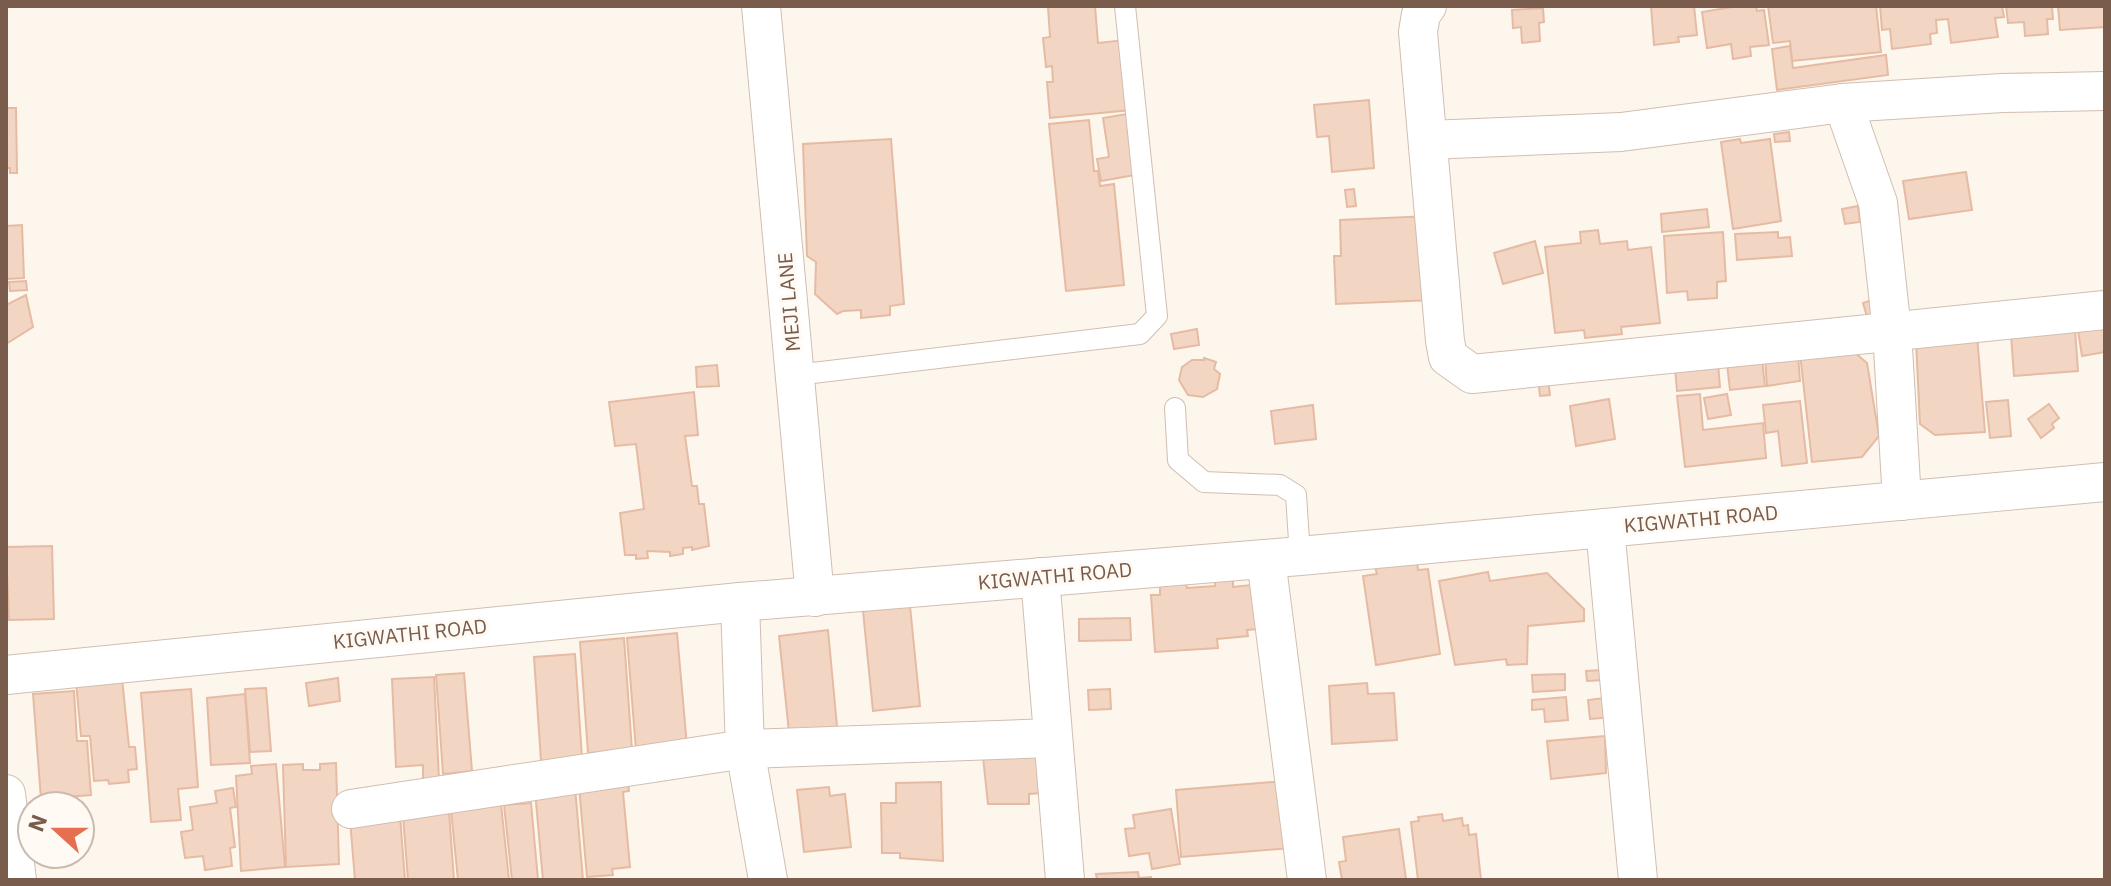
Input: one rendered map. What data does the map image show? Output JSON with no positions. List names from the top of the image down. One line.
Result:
{"streets":{"street":["MEJI LANE","KIGWATHI ROAD"]},"crossings":[["MEJI LANE","KIGWATHI ROAD"]],"north":"left"}
